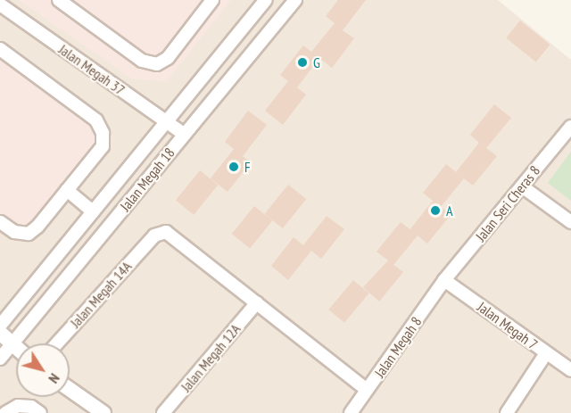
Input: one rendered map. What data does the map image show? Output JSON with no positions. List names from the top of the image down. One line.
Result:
{"streets":{"street":["Jalan Megah 37","Jalan Megah 18","Jalan Seri Cheras 8","Jalan Megah 14A","Jalan Megah 7","Jalan Megah 8","Jalan Megah 12A"]},"crossings":[["Jalan Megah 37","Jalan Megah 18"],["Jalan Seri Cheras 8","Jalan Megah 7"],["Jalan Seri Cheras 8","Jalan Megah 8"],["Jalan Megah 14A","Jalan Megah 12A"],["Jalan Megah 7","Jalan Megah 8"]],"places":["G","F","A"],"north":"bottom right"}
